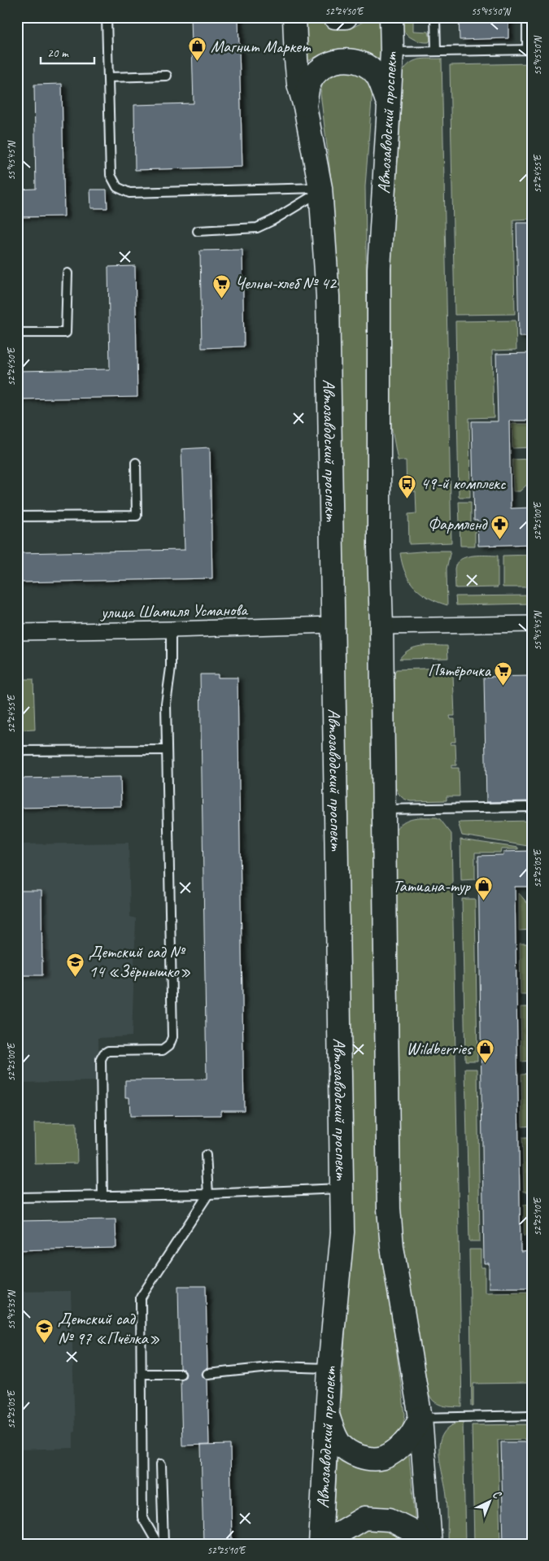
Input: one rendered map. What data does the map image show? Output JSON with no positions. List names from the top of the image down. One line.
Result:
{"streets":{"street":["Автозаводский проспект","улица Шамиля Усманова"]},"crossings":[["Автозаводский проспект","улица Шамиля Усманова"]],"places":{"shop":["Магнит Маркет","Татиана-тур","Wildberries"],"supermarket":["Челны-хлеб № 42","Пятёрочка"],"bus stop":["49-й комплекс"],"pharmacy":["Фармленд"],"school or university":["Детский сад № 14 «Зёрнышко»","Детский сад № 97 «Пчёлка»"]},"scale_bar":"20 m","north":"top right","coordinates":["52°24'50\"E","55°45'50\"N","55°45'45\"N","52°24'55\"E","52°25'00\"E","52°25'05\"E","52°25'10\"E","55°45'35\"N"]}
